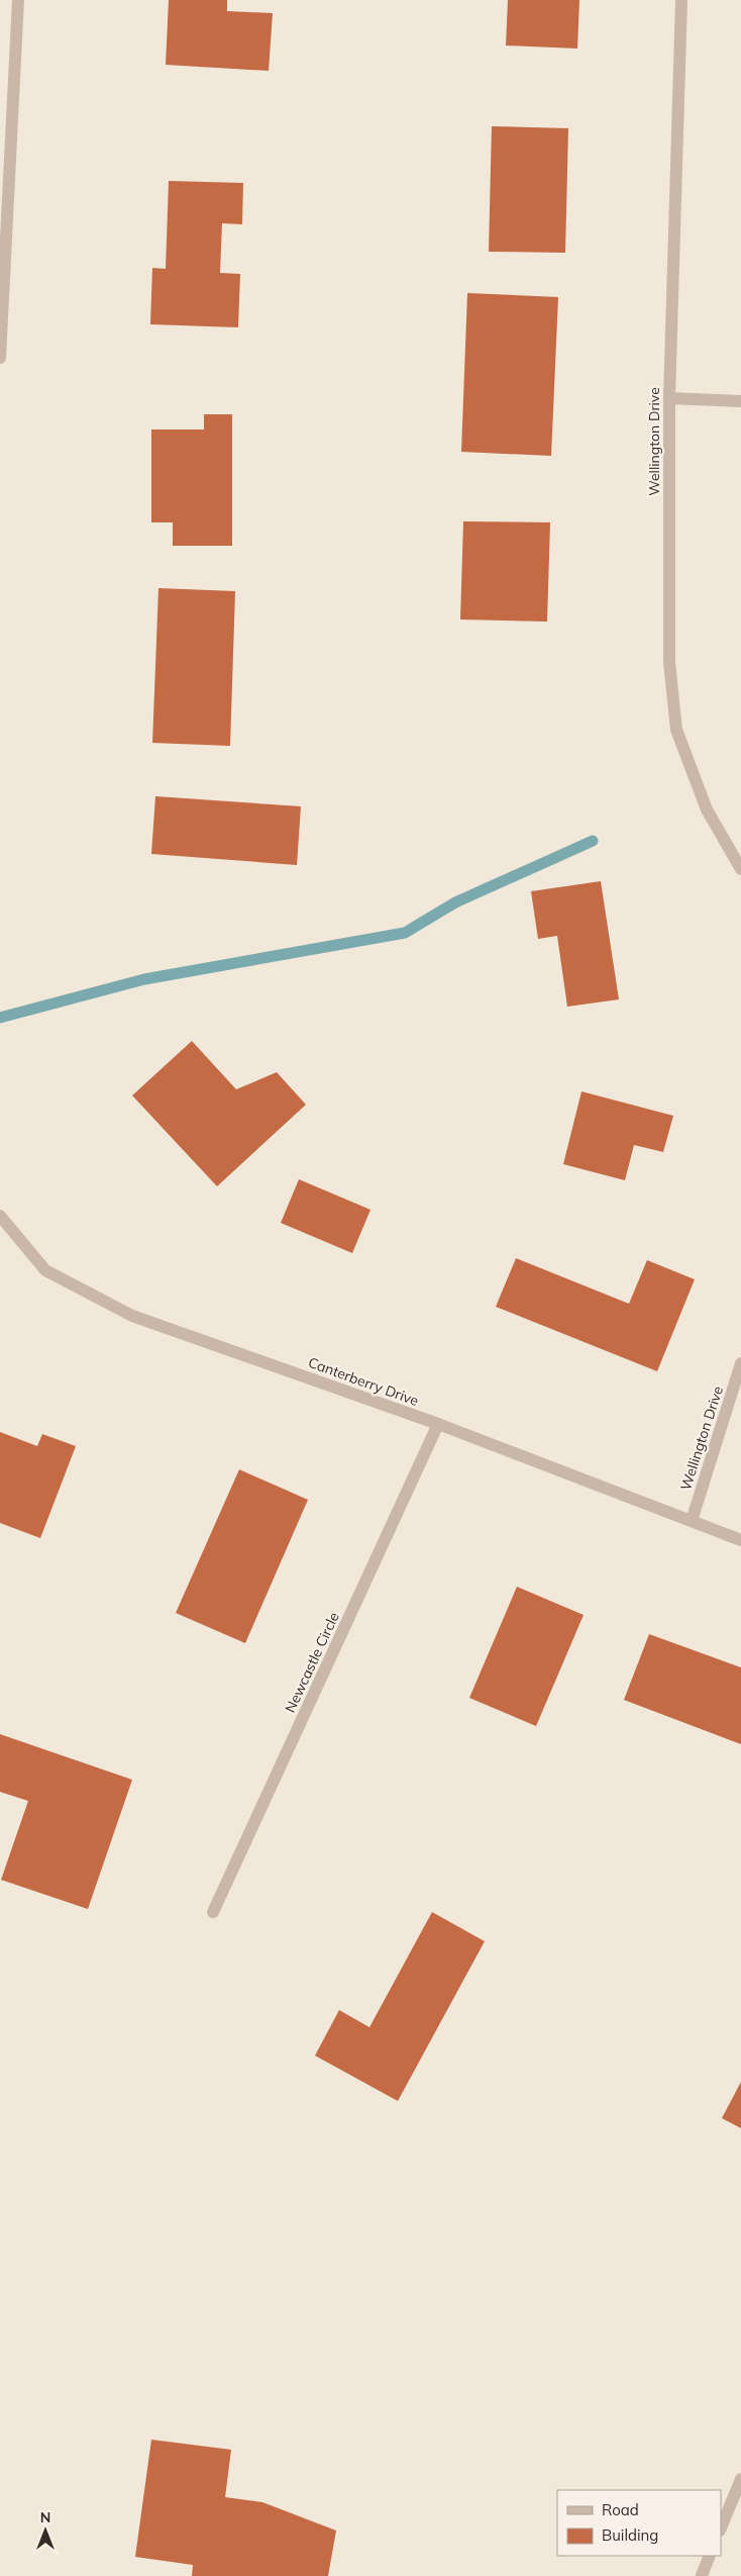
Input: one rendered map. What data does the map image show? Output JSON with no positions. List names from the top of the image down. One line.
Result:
{"streets":{"street":["Wellington Drive","Canterberry Drive","Newcastle Circle"]},"crossings":[["Wellington Drive","Canterberry Drive"],["Canterberry Drive","Newcastle Circle"]],"legend":["Road","Building"],"north":"top"}
